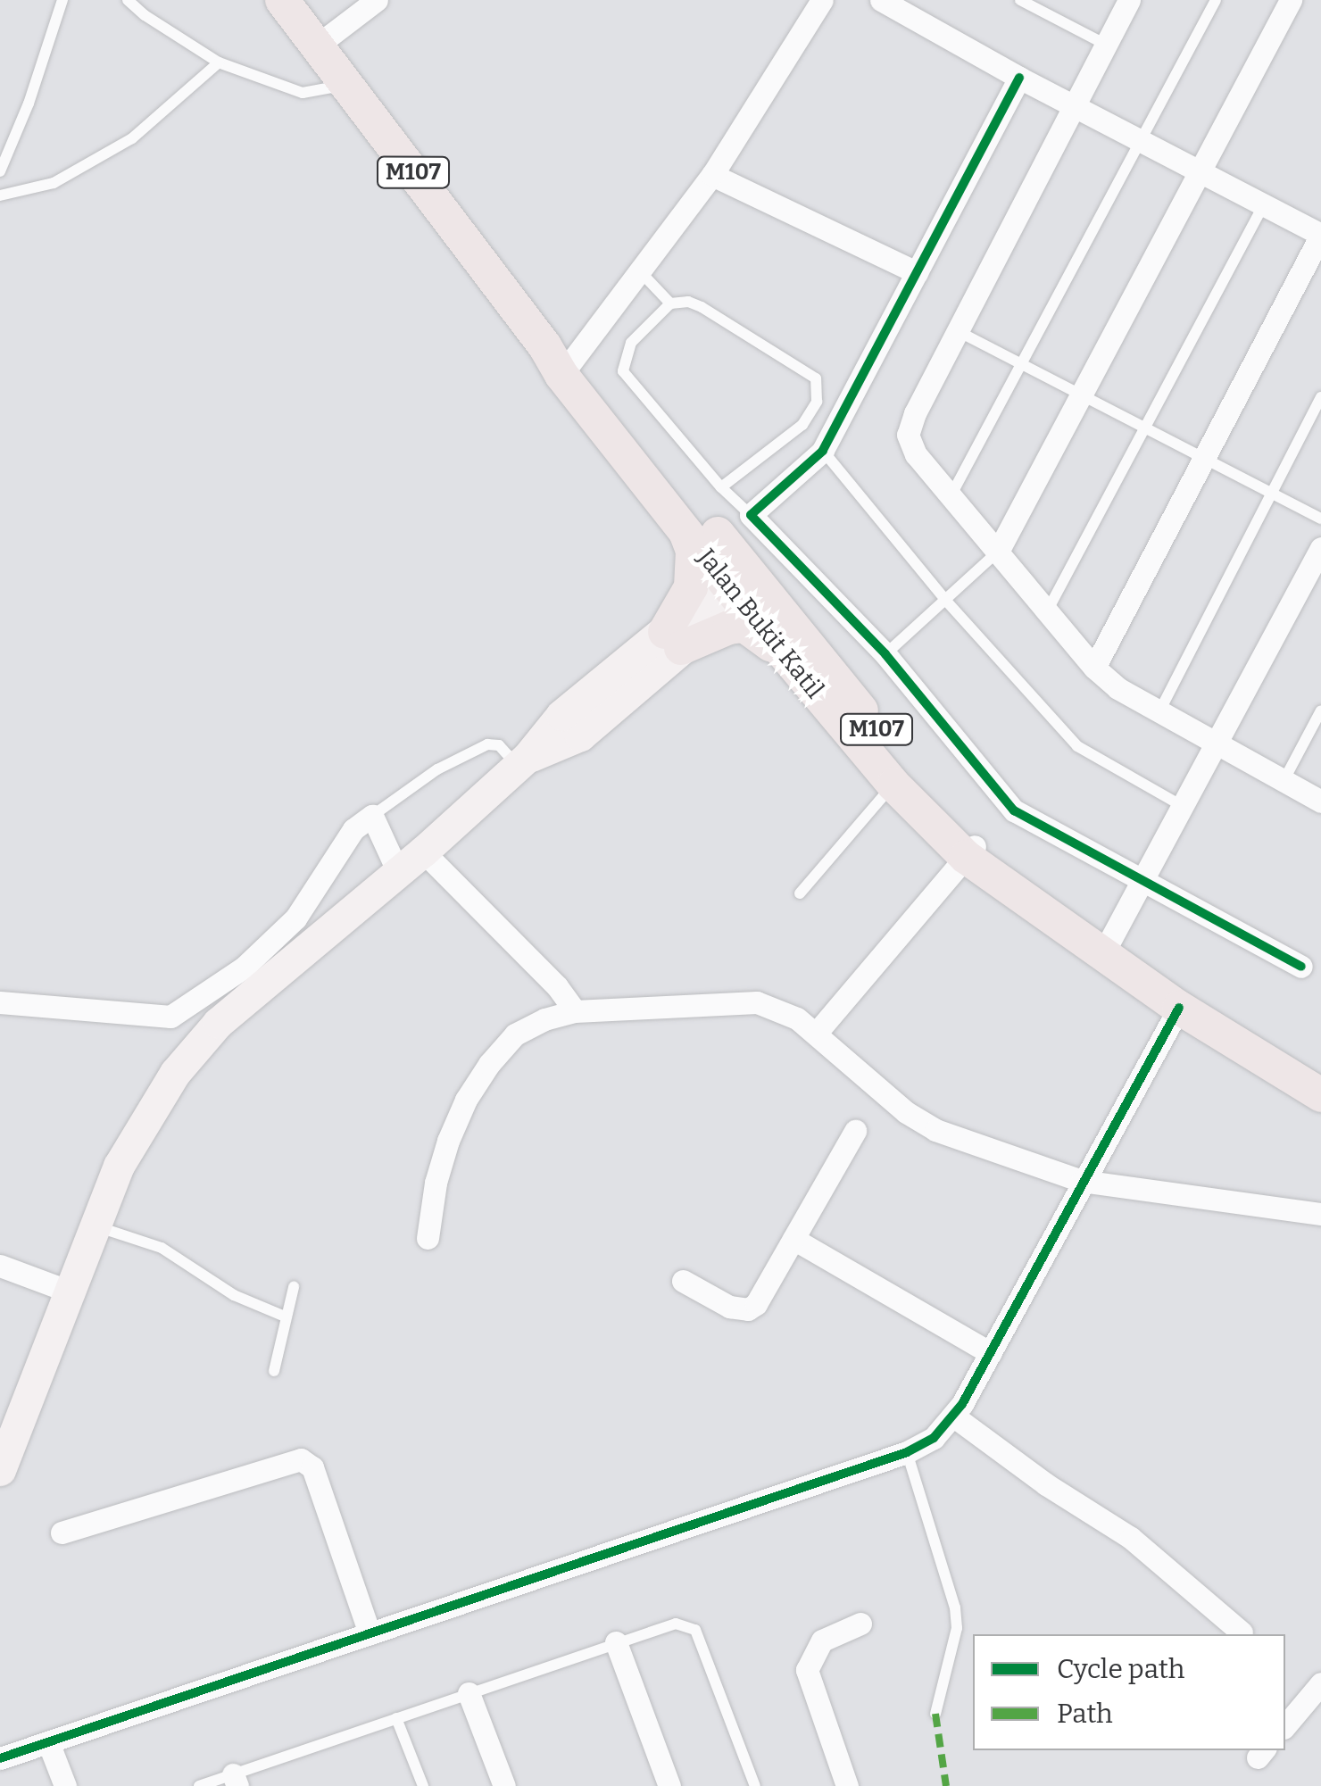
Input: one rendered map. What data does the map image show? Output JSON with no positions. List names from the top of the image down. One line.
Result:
{"streets":{"main road":["M107","Jalan Bukit Katil"]},"legend":["Cycle path","Path"]}
